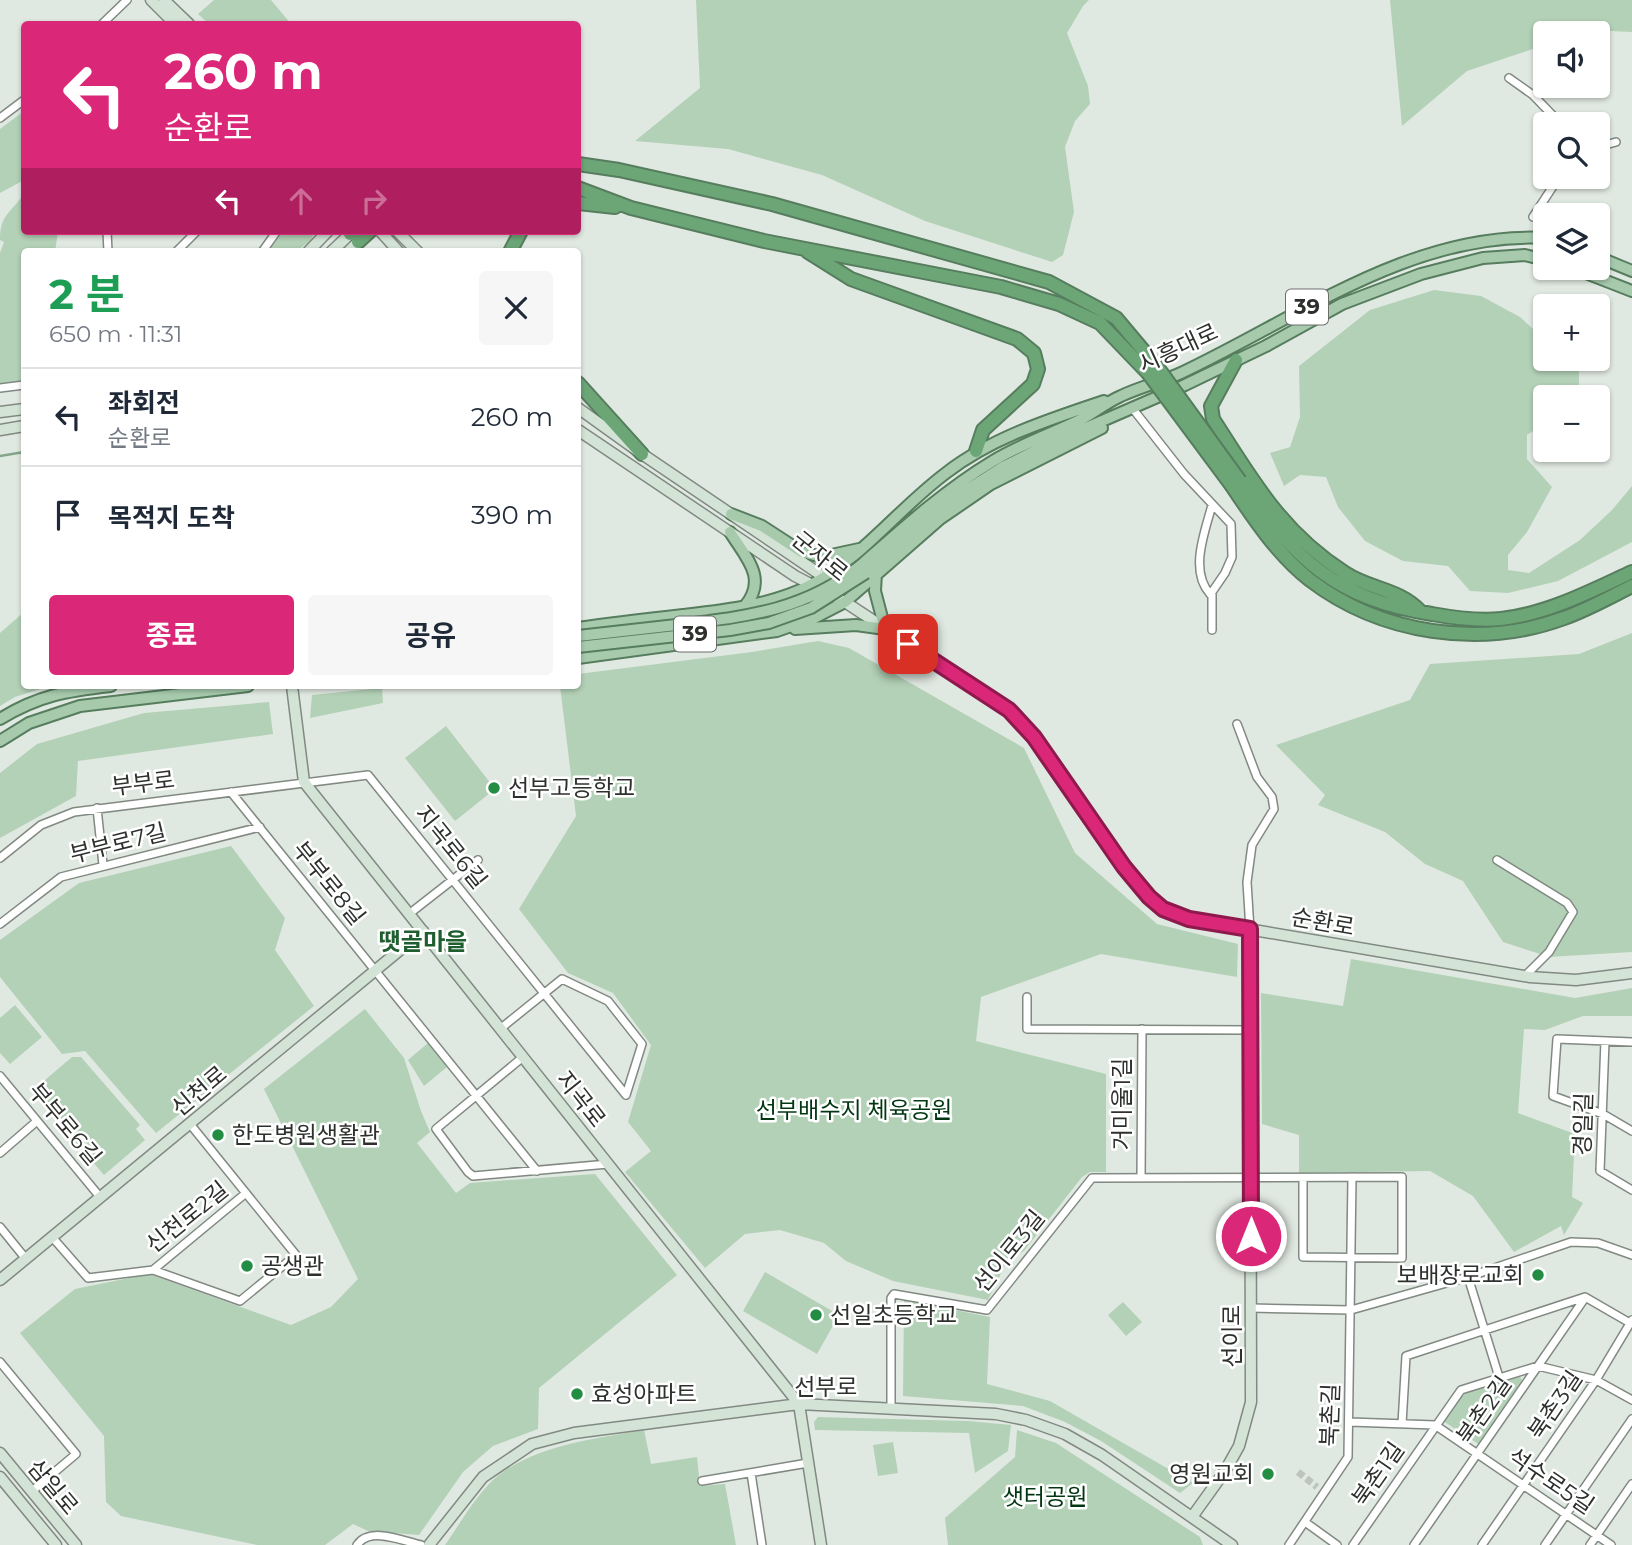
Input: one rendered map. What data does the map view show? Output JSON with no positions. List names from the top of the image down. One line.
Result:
{"streets":{"main road":["39","시흥대로","군자로","순환로","신천로","지곡로","선이로","선부로","삼일로"],"street":["부부로","부부로7길","지곡로6길","부부로8길","거미울1길","부부로6길","경일길","신천로2길","선이로3길","북촌3길","북촌2길","북촌길","북촌1길","석수로5길"]},"crossings":[["39","시흥대로"],["군자로","순환로"],["부부로","지곡로6길"],["부부로","부부로8길"],["부부로","지곡로"],["부부로7길","부부로8길"],["지곡로6길","지곡로"],["부부로8길","신천로"],["순환로","선이로"],["신천로","지곡로"],["신천로","부부로6길"],["신천로","신천로2길"],["지곡로","선부로"],["거미울1길","선이로3길"],["선이로3길","선이로"],["선이로3길","선부로"],["선이로3길","북촌길"],["선이로","선부로"],["북촌3길","석수로5길"],["북촌2길","북촌1길"],["북촌2길","석수로5길"],["북촌1길","석수로5길"]],"districts":["땟골마을"],"parks":["선부배수지 체육공원","샛터공원"],"places":["선부고등학교","한도병원생활관","공생관","보배장로교회","선일초등학교","효성아파트","영원교회"],"page":{"map_buttons":["+","−"],"turn":["260 m","순환로"],"heading":["2 분","650 m · 11:31"],"list":[{"name":"좌회전","note":"순환로","value":"260 m"},{"name":"목적지 도착","value":"390 m"}],"buttons":["종료","공유"]}}
